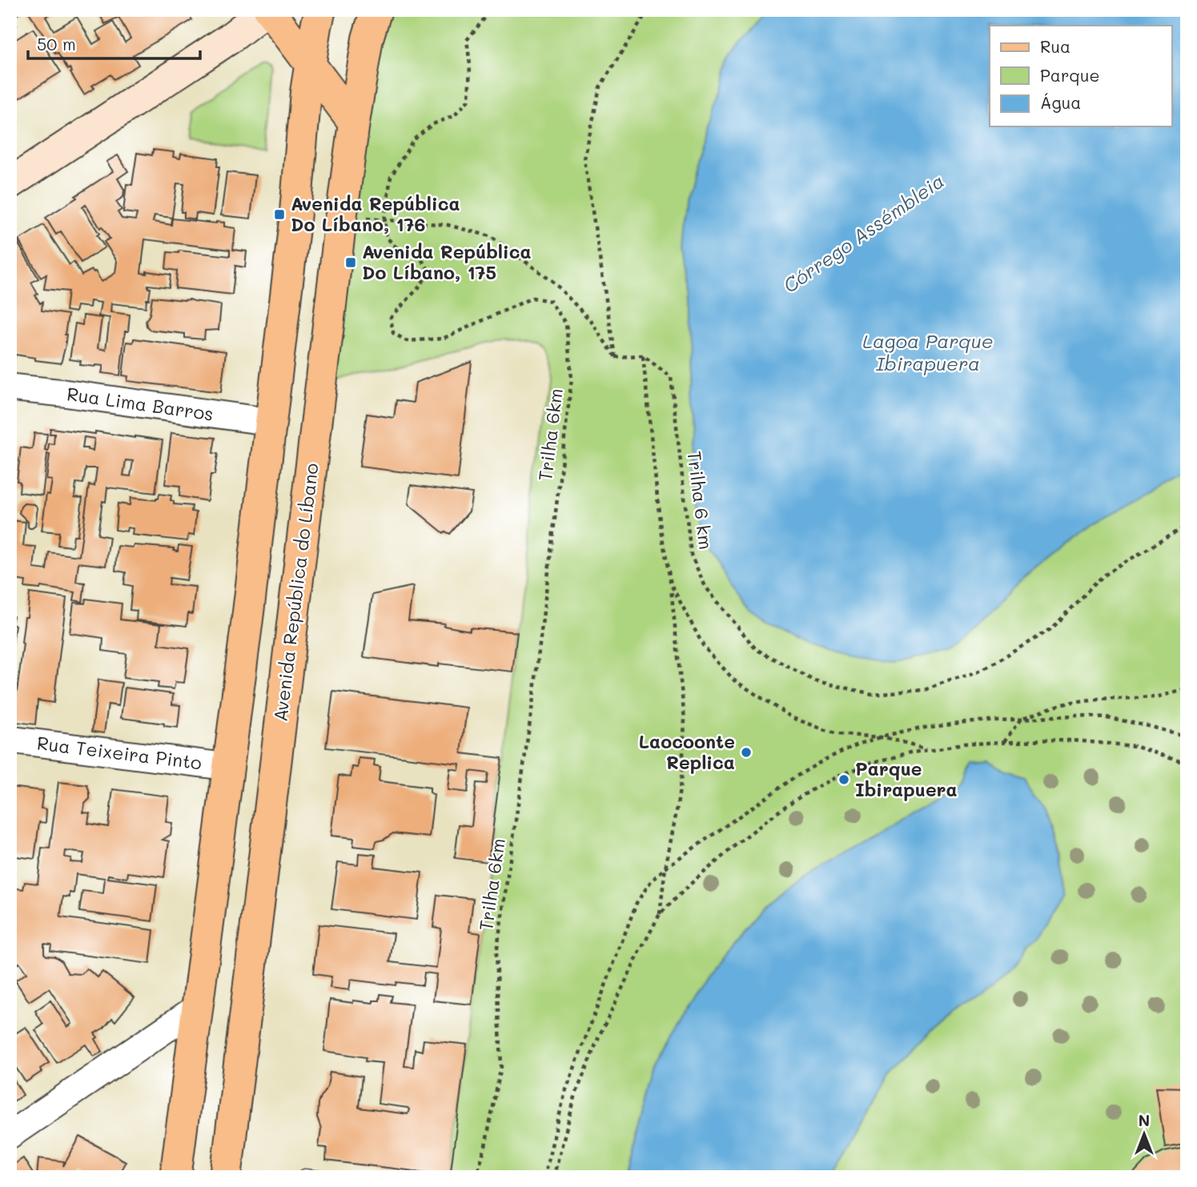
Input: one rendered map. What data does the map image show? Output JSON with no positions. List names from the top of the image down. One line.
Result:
{"streets":{"main road":["Avenida República do Líbano"],"street":["Rua Lima Barros","Rua Teixeira Pinto"],"path":["Trilha 6km","Trilha 6 km"]},"water":["Córrego Assémbleia","Lagoa Parque Ibirapuera"],"places":{"transit":["Avenida República Do Líbano, 176","Avenida República Do Líbano, 175"],"other":["Laocoonte Replica","Parque Ibirapuera"]},"legend":["Rua","Parque","Água"],"scale_bar":"50 m","north":"top"}
